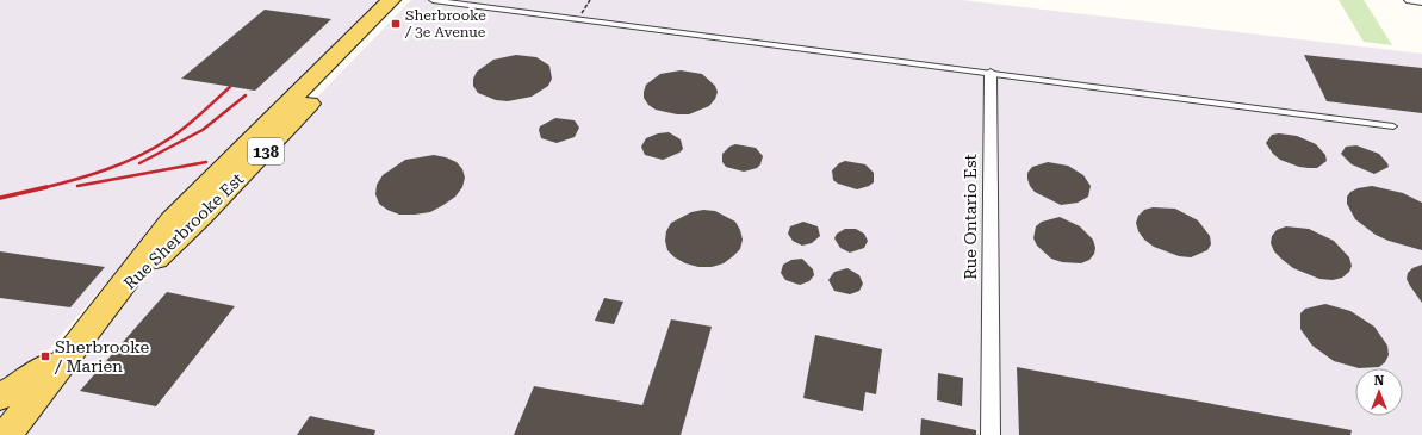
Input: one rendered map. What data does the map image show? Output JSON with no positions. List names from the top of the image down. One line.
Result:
{"streets":{"main road":["138","Rue Sherbrooke Est"],"street":["Rue Ontario Est"]},"places":{"transit":["Sherbrooke / 3e Avenue","Sherbrooke / Marien"]},"north":"top"}
